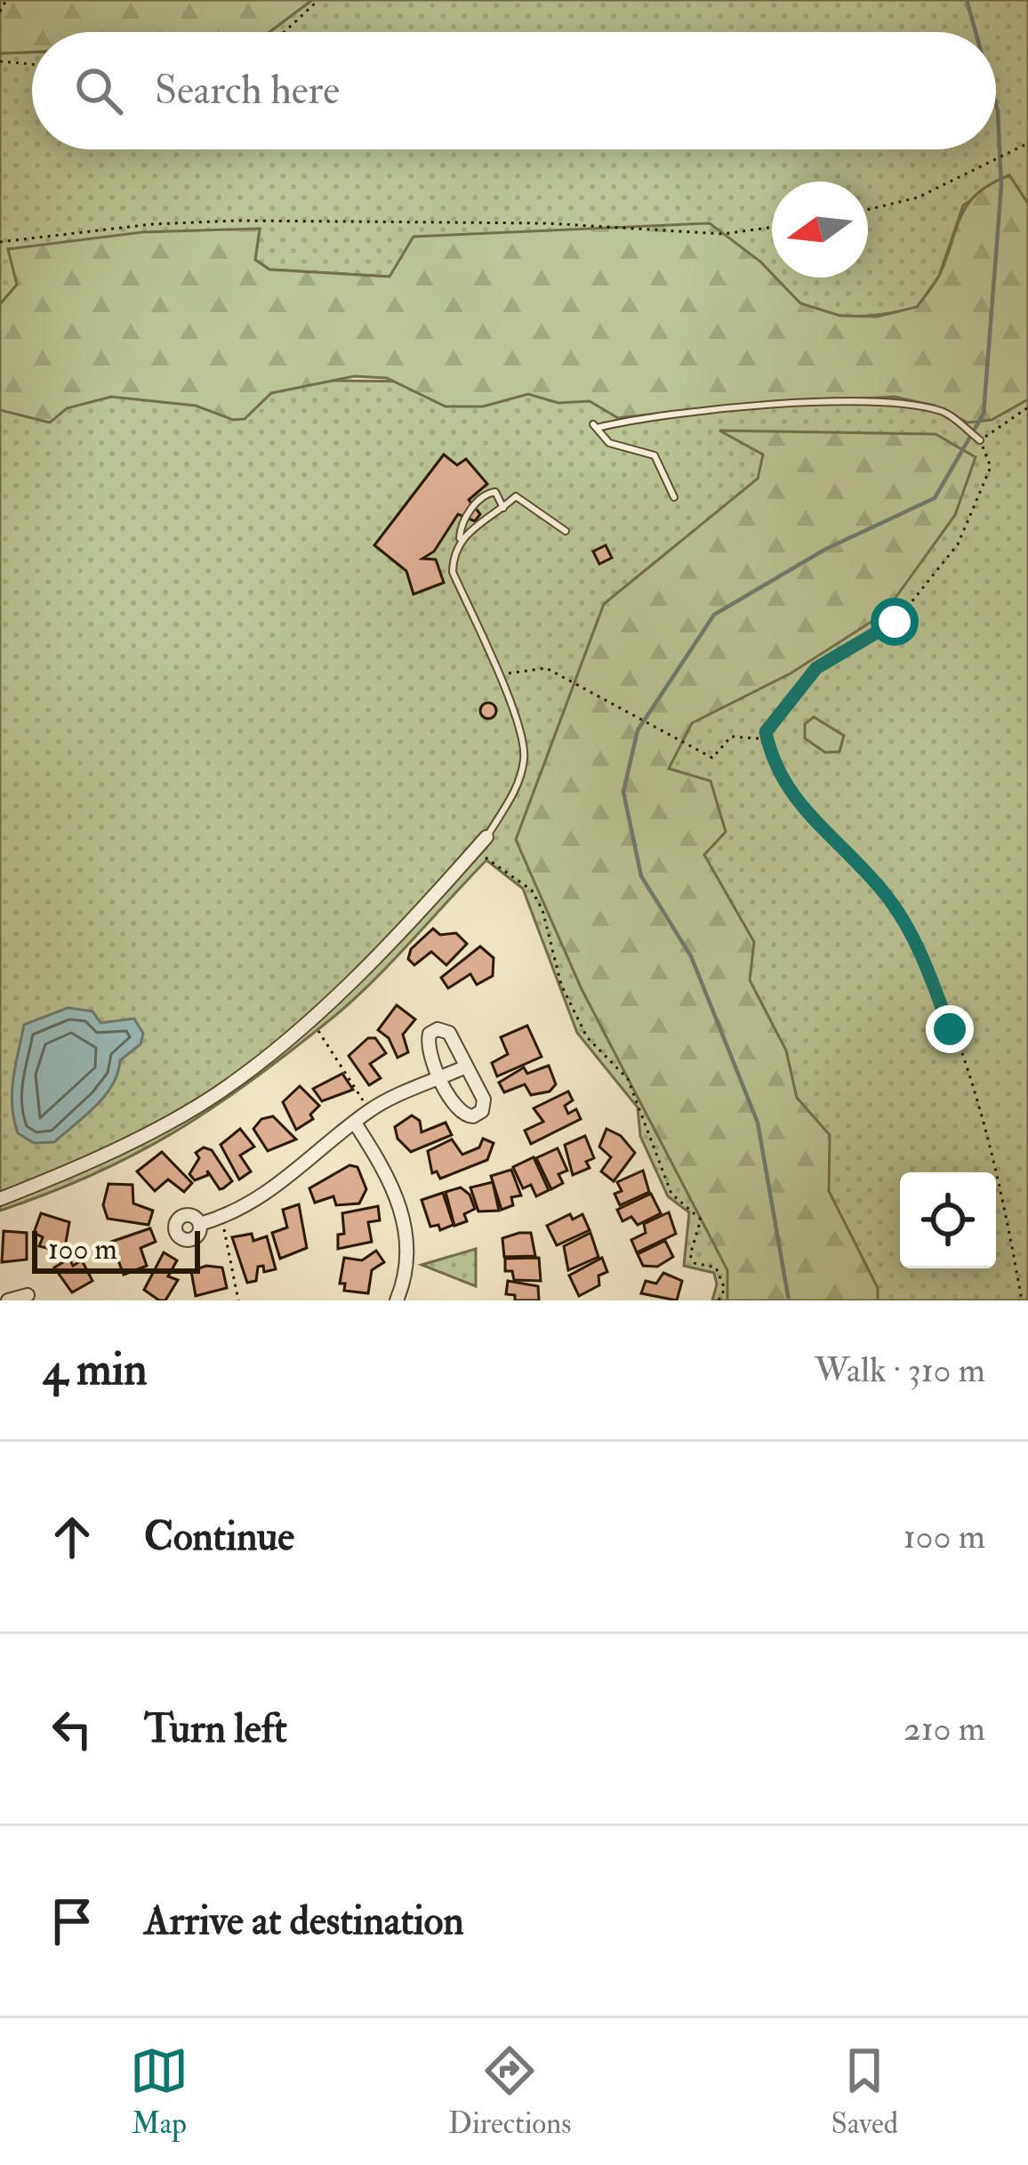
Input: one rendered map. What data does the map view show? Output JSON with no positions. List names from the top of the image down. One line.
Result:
{"scale_bar":"100 m","north":"left","page":{"search":"Search here","scale":"100 m","heading":["4 min","Walk · 310 m"],"list":[["Continue","100 m"],["Turn left","210 m"],"Arrive at destination"],"nav":["Map","Directions","Saved"]}}
